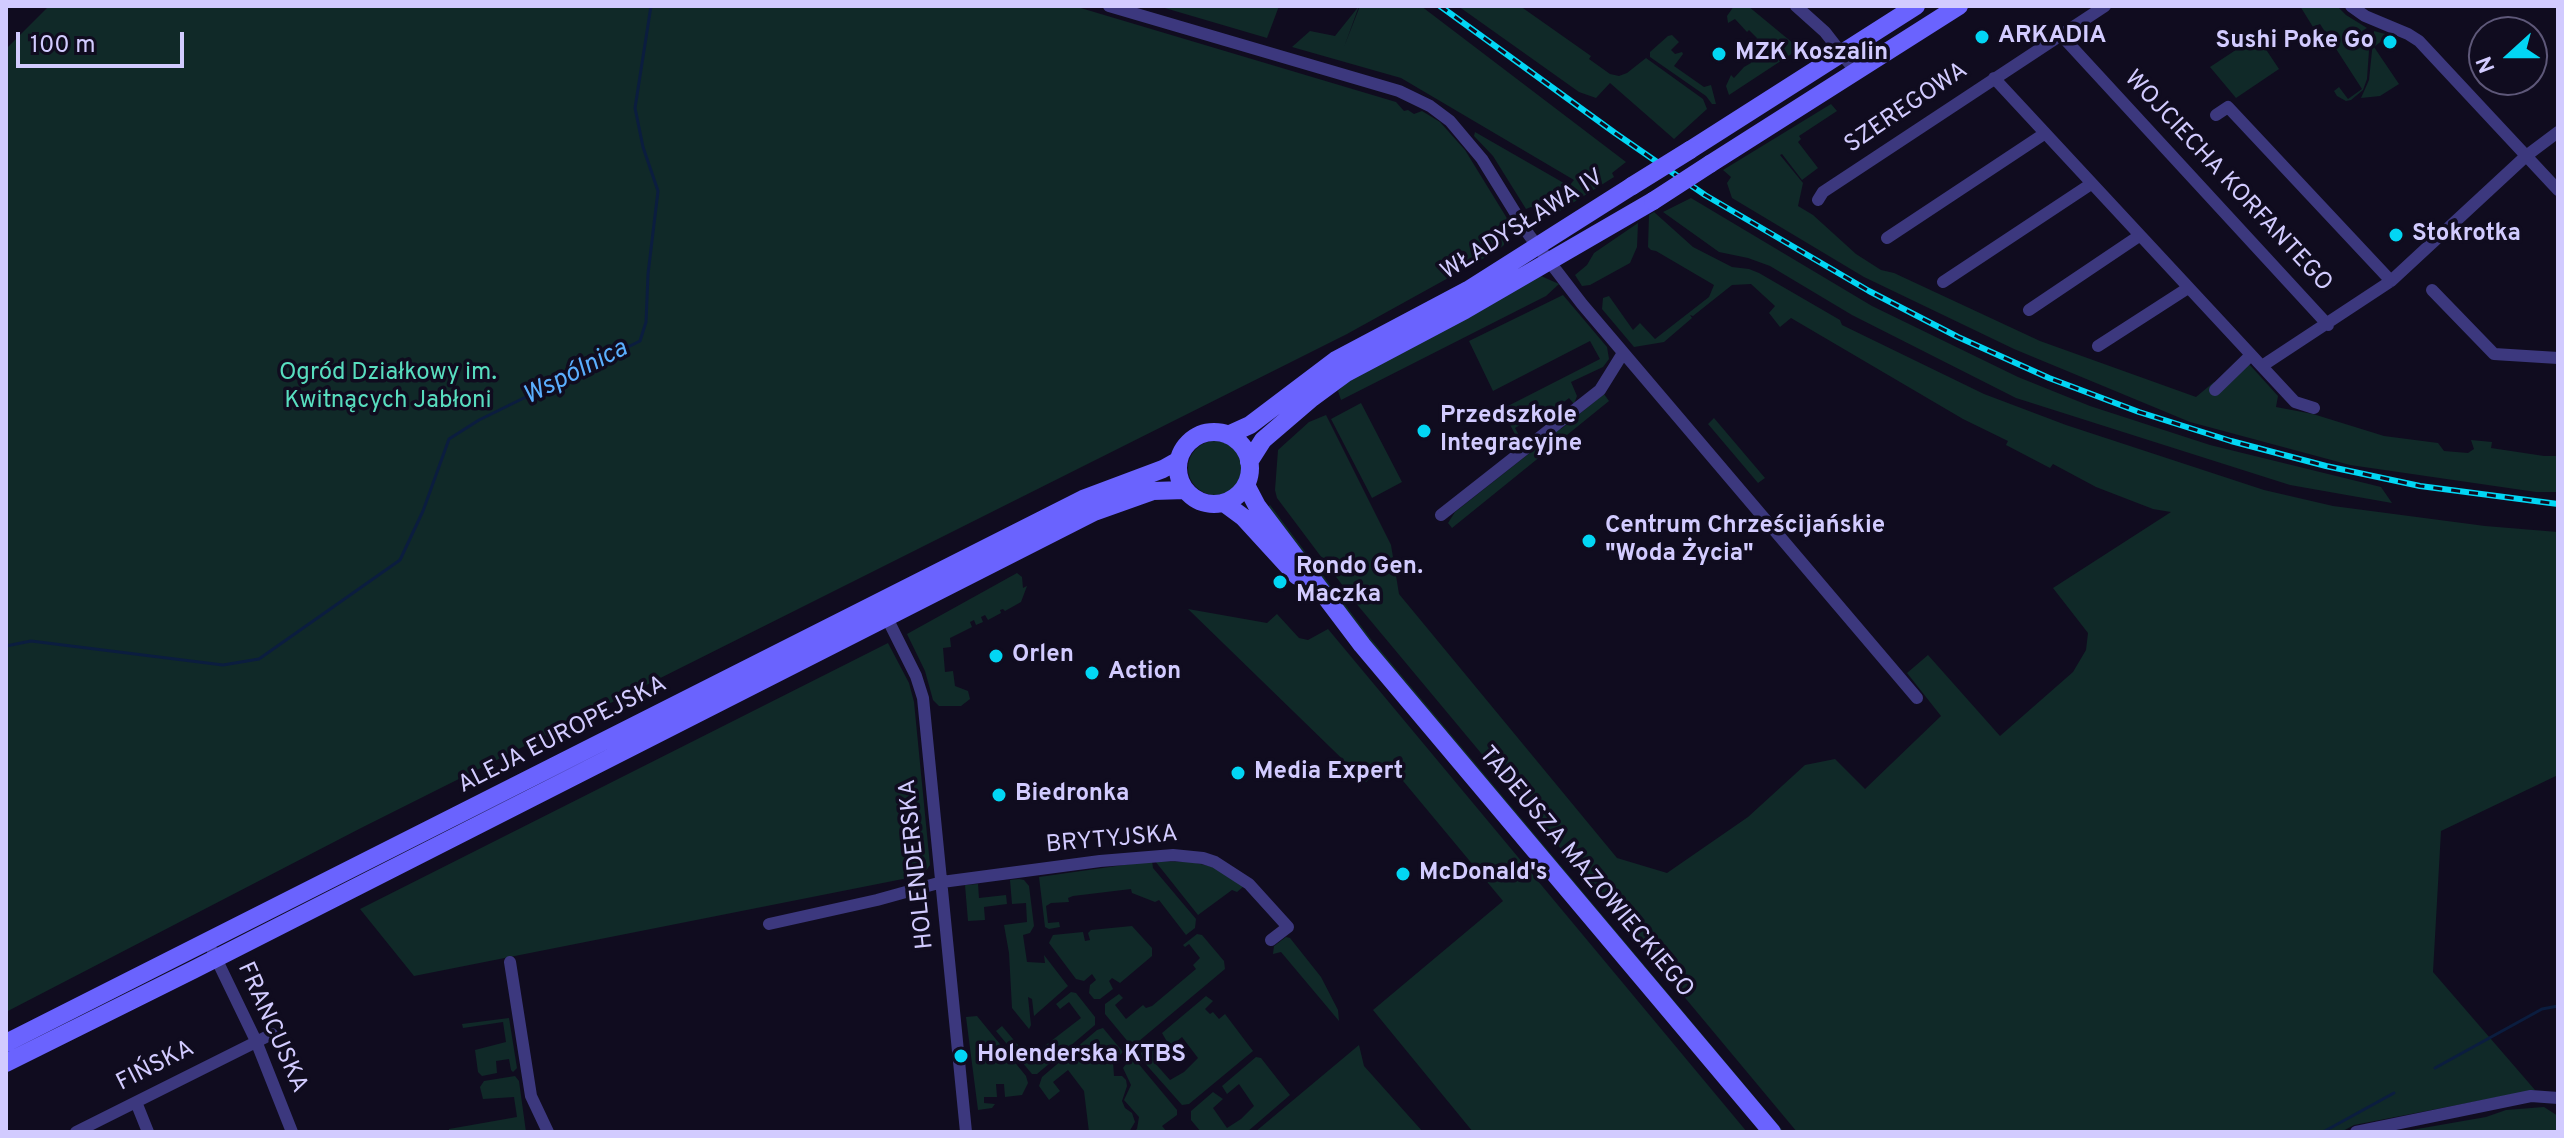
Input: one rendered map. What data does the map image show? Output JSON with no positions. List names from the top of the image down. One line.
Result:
{"streets":{"main road":["WŁADYSŁAWA IV","ALEJA EUROPEJSKA","TADEUSZA MAZOWIECKIEGO"],"street":["SZEREGOWA","WOJCIECHA KORFANTEGO","BRYTYJSKA","HOLENDERSKA","FRANCUSKA","FIŃSKA"]},"crossings":[["SZEREGOWA","WOJCIECHA KORFANTEGO"],["WŁADYSŁAWA IV","ALEJA EUROPEJSKA"],["WŁADYSŁAWA IV","TADEUSZA MAZOWIECKIEGO"],["ALEJA EUROPEJSKA","HOLENDERSKA"],["ALEJA EUROPEJSKA","TADEUSZA MAZOWIECKIEGO"],["ALEJA EUROPEJSKA","FRANCUSKA"],["BRYTYJSKA","HOLENDERSKA"],["FRANCUSKA","FIŃSKA"]],"water":["Wspólnica"],"parks":["Ogród Działkowy im. Kwitnących Jabłoni"],"places":["ARKADIA","Sushi Poke Go","MZK Koszalin","Stokrotka","Przedszkole Integracyjne","Centrum Chrześcijańskie \"Woda Życia\"","Rondo Gen. Maczka","Orlen","Action","Media Expert","Biedronka","McDonald's","Holenderska KTBS"],"scale_bar":"100 m","north":"left"}
